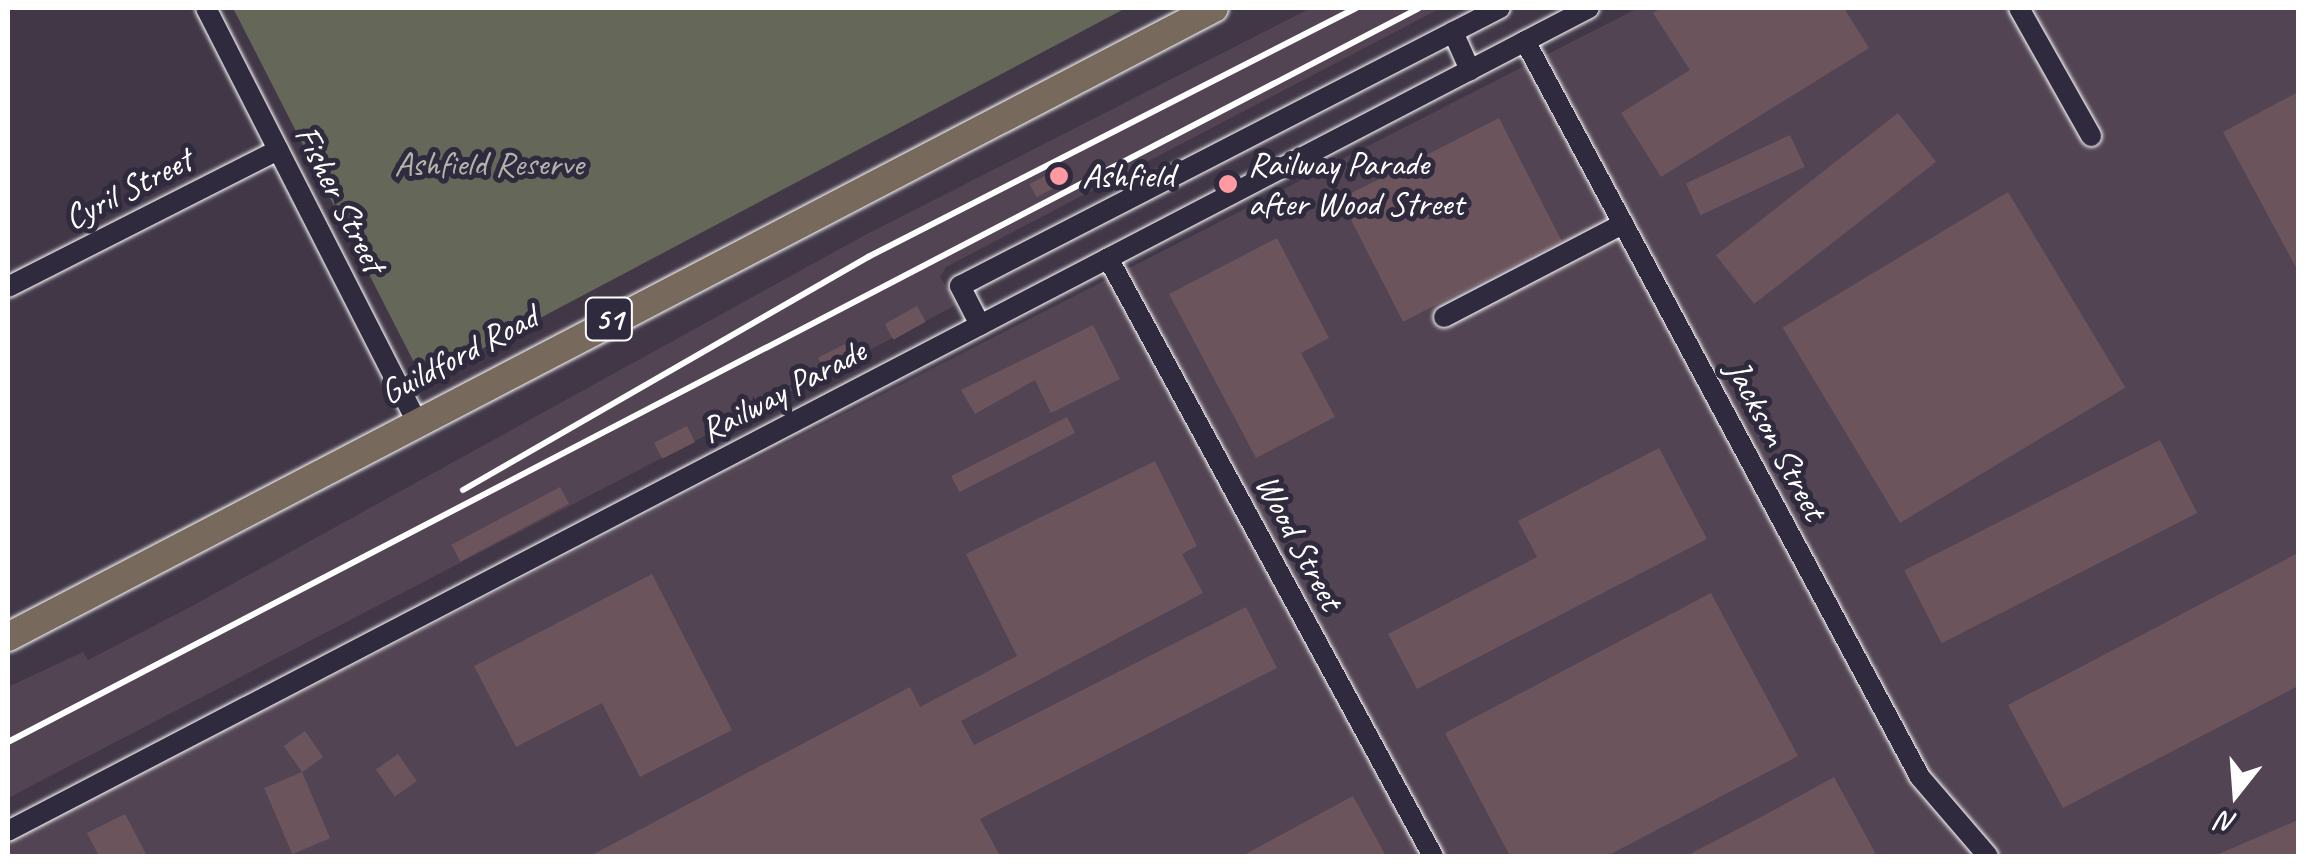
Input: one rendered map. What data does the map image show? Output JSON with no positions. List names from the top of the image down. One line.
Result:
{"streets":{"highway":["51","Guildford Road"],"street":["Cyril Street","Fisher Street","Railway Parade","Jackson Street","Wood Street"]},"crossings":[["Cyril Street","Fisher Street"],["Fisher Street","Guildford Road"],["Railway Parade","Jackson Street"],["Railway Parade","Wood Street"]],"parks":["Ashfield Reserve"],"places":["Ashfield","Railway Parade after Wood Street"],"north":"bottom"}
